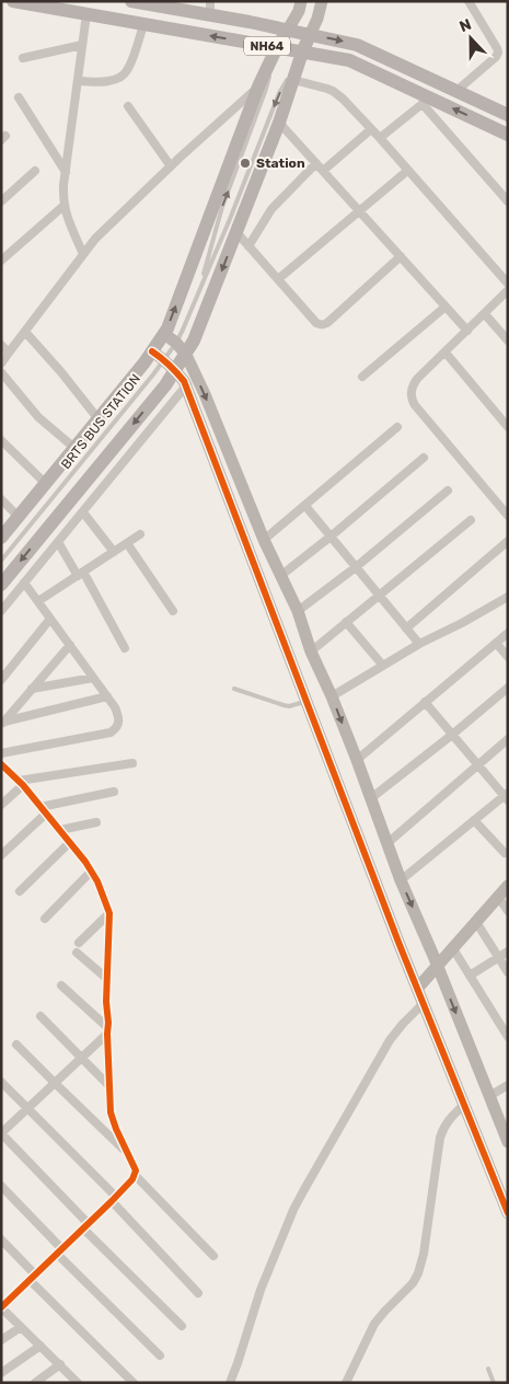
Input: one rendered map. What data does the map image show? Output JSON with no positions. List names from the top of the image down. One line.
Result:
{"streets":{"main road":["NH64"],"lane":["BRTS BUS STATION"]},"places":["Station"],"north":"top"}
